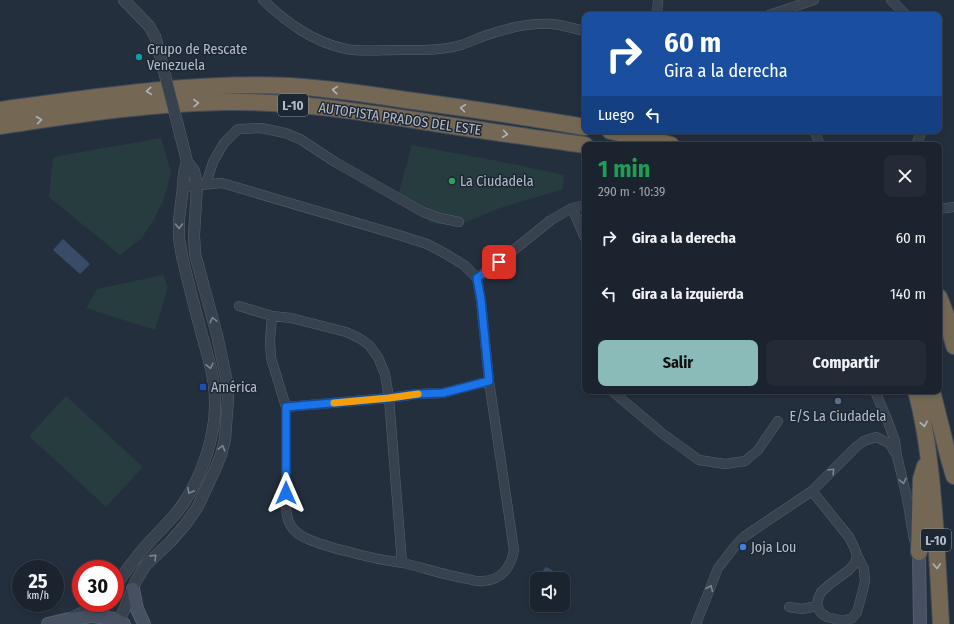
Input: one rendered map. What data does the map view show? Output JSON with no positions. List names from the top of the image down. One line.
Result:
{"streets":{"highway":["L-10","AUTOPISTA PRADOS DEL ESTE"]},"places":{"other":["Grupo de Rescate Venezuela","La Ciudadela","E/S La Ciudadela","Joja Lou"],"transit":["América"]},"page":{"turn":["60 m","Gira a la derecha"],"then":"Luego","heading":["1 min","290 m · 10:39"],"list":[{"name":"Gira a la derecha","value":"60 m"},{"name":"Gira a la izquierda","value":"140 m"}],"buttons":["Salir","Compartir"],"speed":"25 km/h","limit":"30"}}
